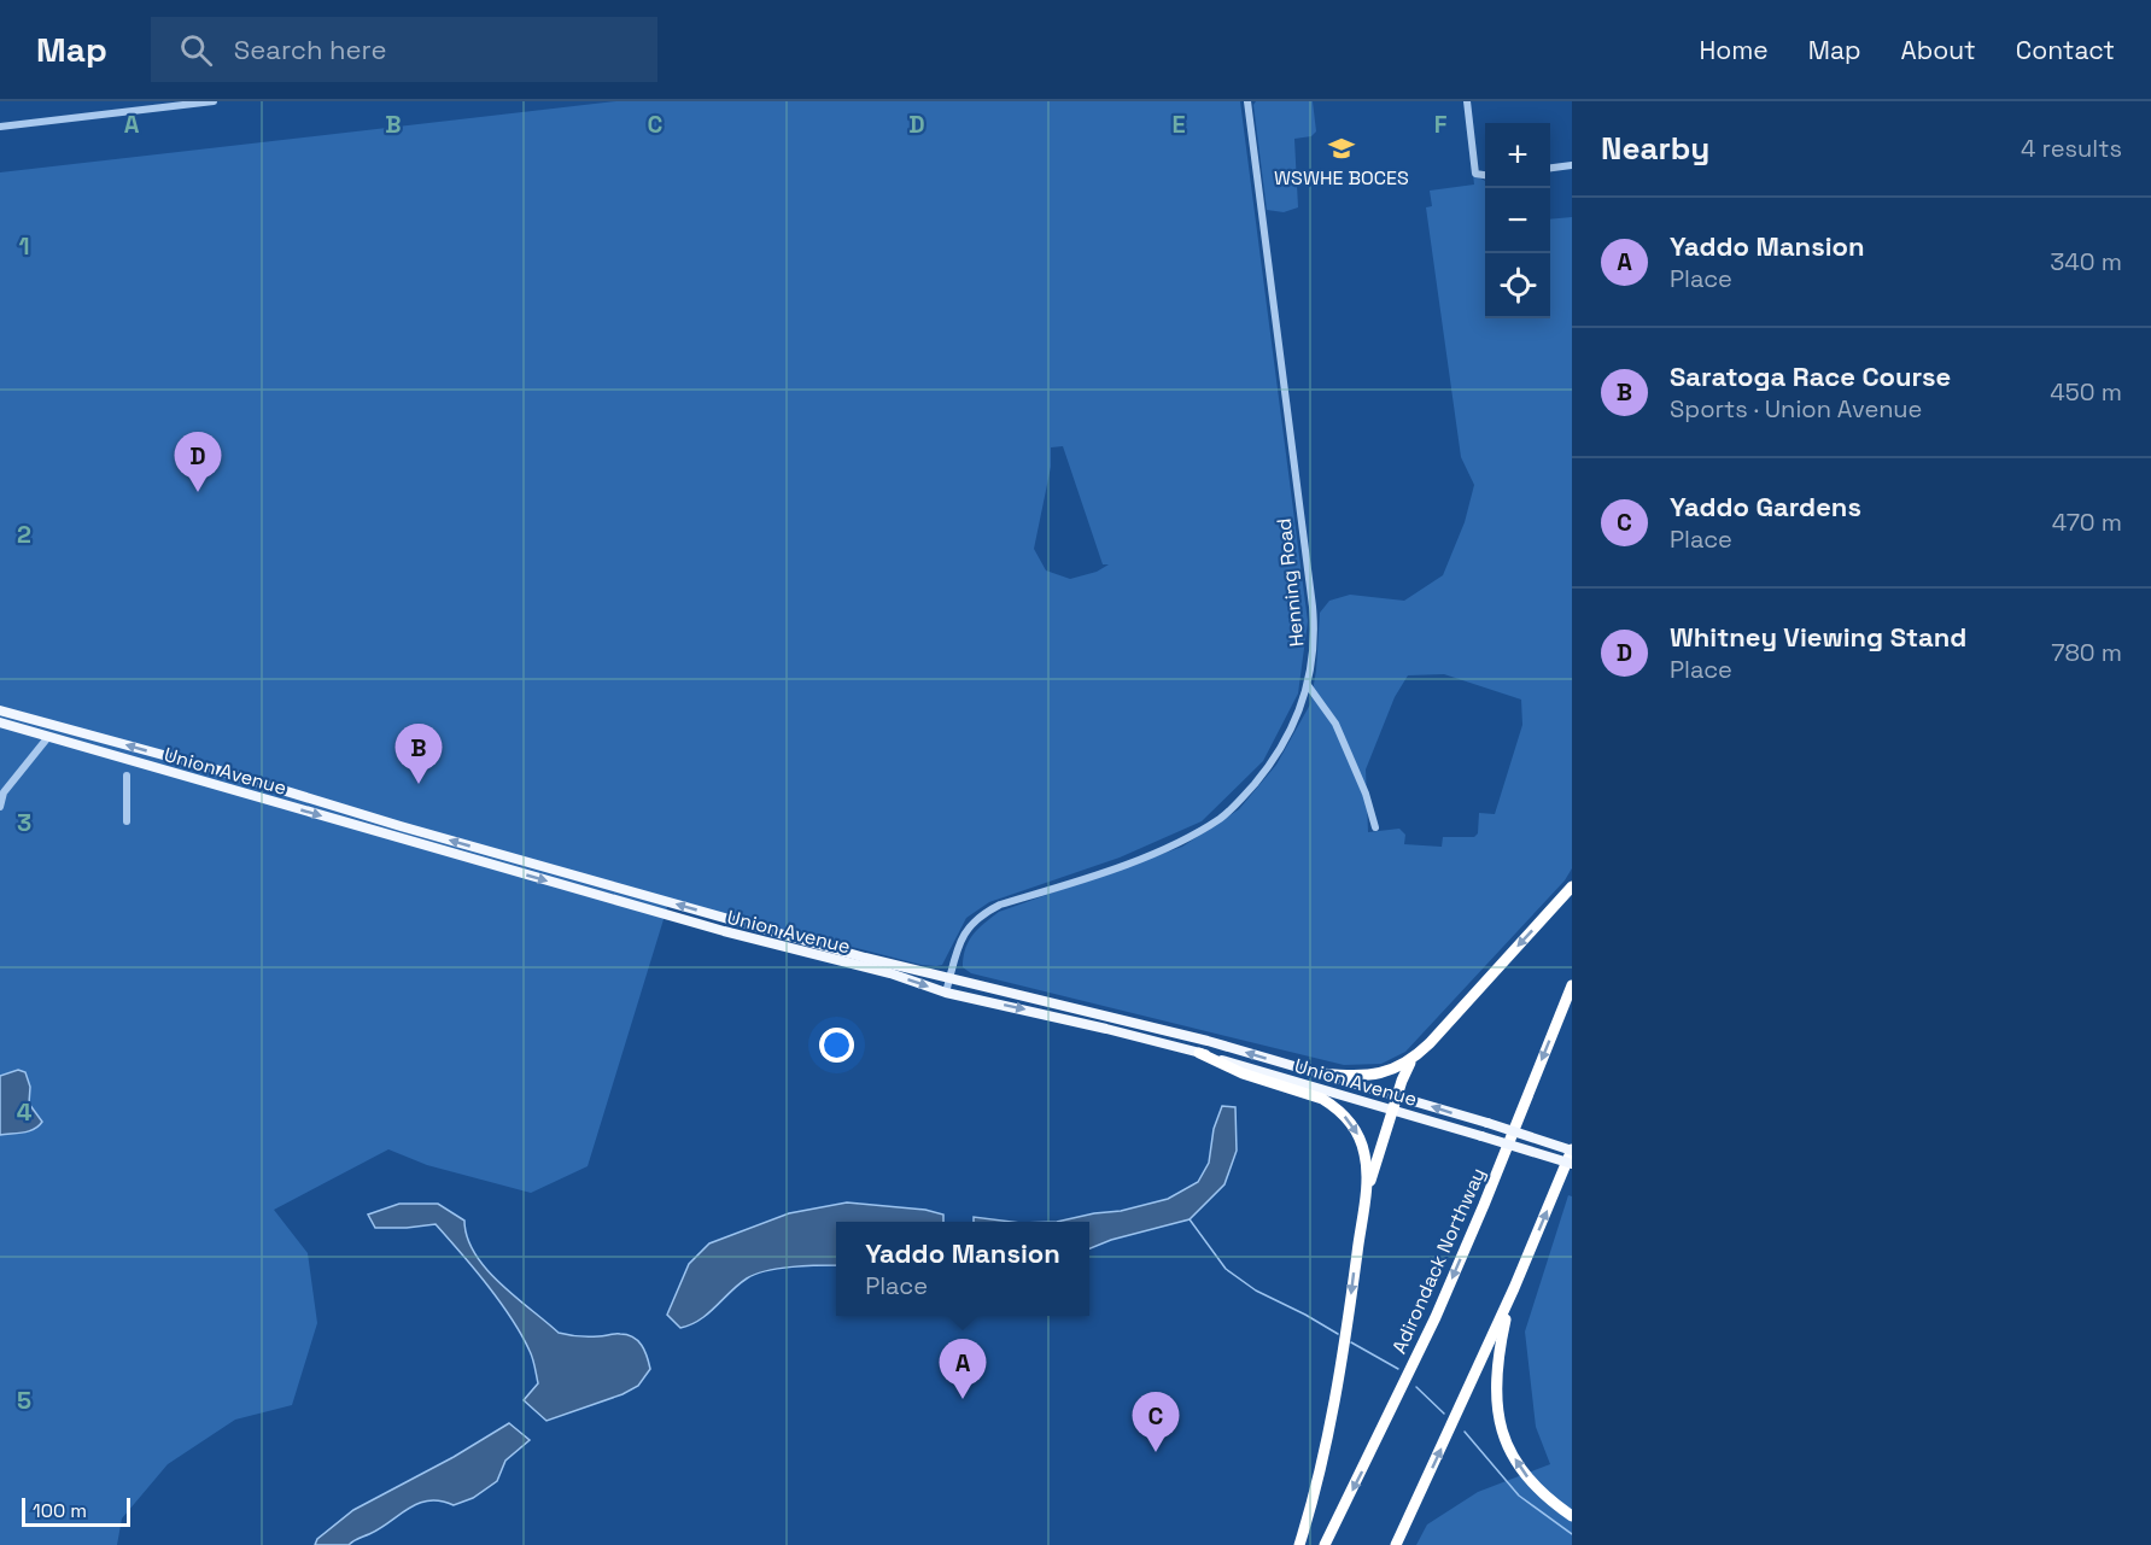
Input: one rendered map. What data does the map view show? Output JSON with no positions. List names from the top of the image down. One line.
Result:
{"streets":{"highway":["Adirondack Northway"],"main road":["Union Avenue"],"street":["Henning Road"]},"crossings":[["Henning Road","Union Avenue"]],"places":{"school or university":["WSWHE BOCES"]},"scale_bar":"100 m","page":{"header":"Map","search":"Search here","nav":["Home","Map","About","Contact"],"heading":["Nearby","4 results"],"map_buttons":["+","−"],"list":[{"mark":"A","name":"Yaddo Mansion","note":"Place","value":"340 m"},{"mark":"B","name":"Saratoga Race Course","note":"Sports · Union Avenue","value":"450 m"},{"mark":"C","name":"Yaddo Gardens","note":"Place","value":"470 m"},{"mark":"D","name":"Whitney Viewing Stand","note":"Place","value":"780 m"}],"pins":["D","B","A","C"],"popup":["Yaddo Mansion","Place"],"scale":"100 m"},"grid":{"columns":["A","B","C","D","E","F"],"rows":["1","2","3","4","5"]}}
